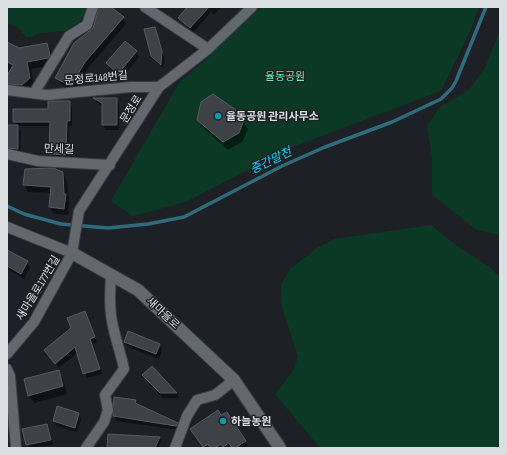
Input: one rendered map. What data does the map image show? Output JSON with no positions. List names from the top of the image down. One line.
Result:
{"streets":{"street":["문정로148번길","문정로","만세길","새마을로177번길","새마을로"]},"crossings":[["문정로148번길","문정로"],["문정로","만세길"],["문정로","새마을로177번길"],["문정로","새마을로"],["새마을로177번길","새마을로"]],"water":["중간말천"],"parks":["율동공원"],"places":["율동공원 관리사무소","하늘농원"]}
